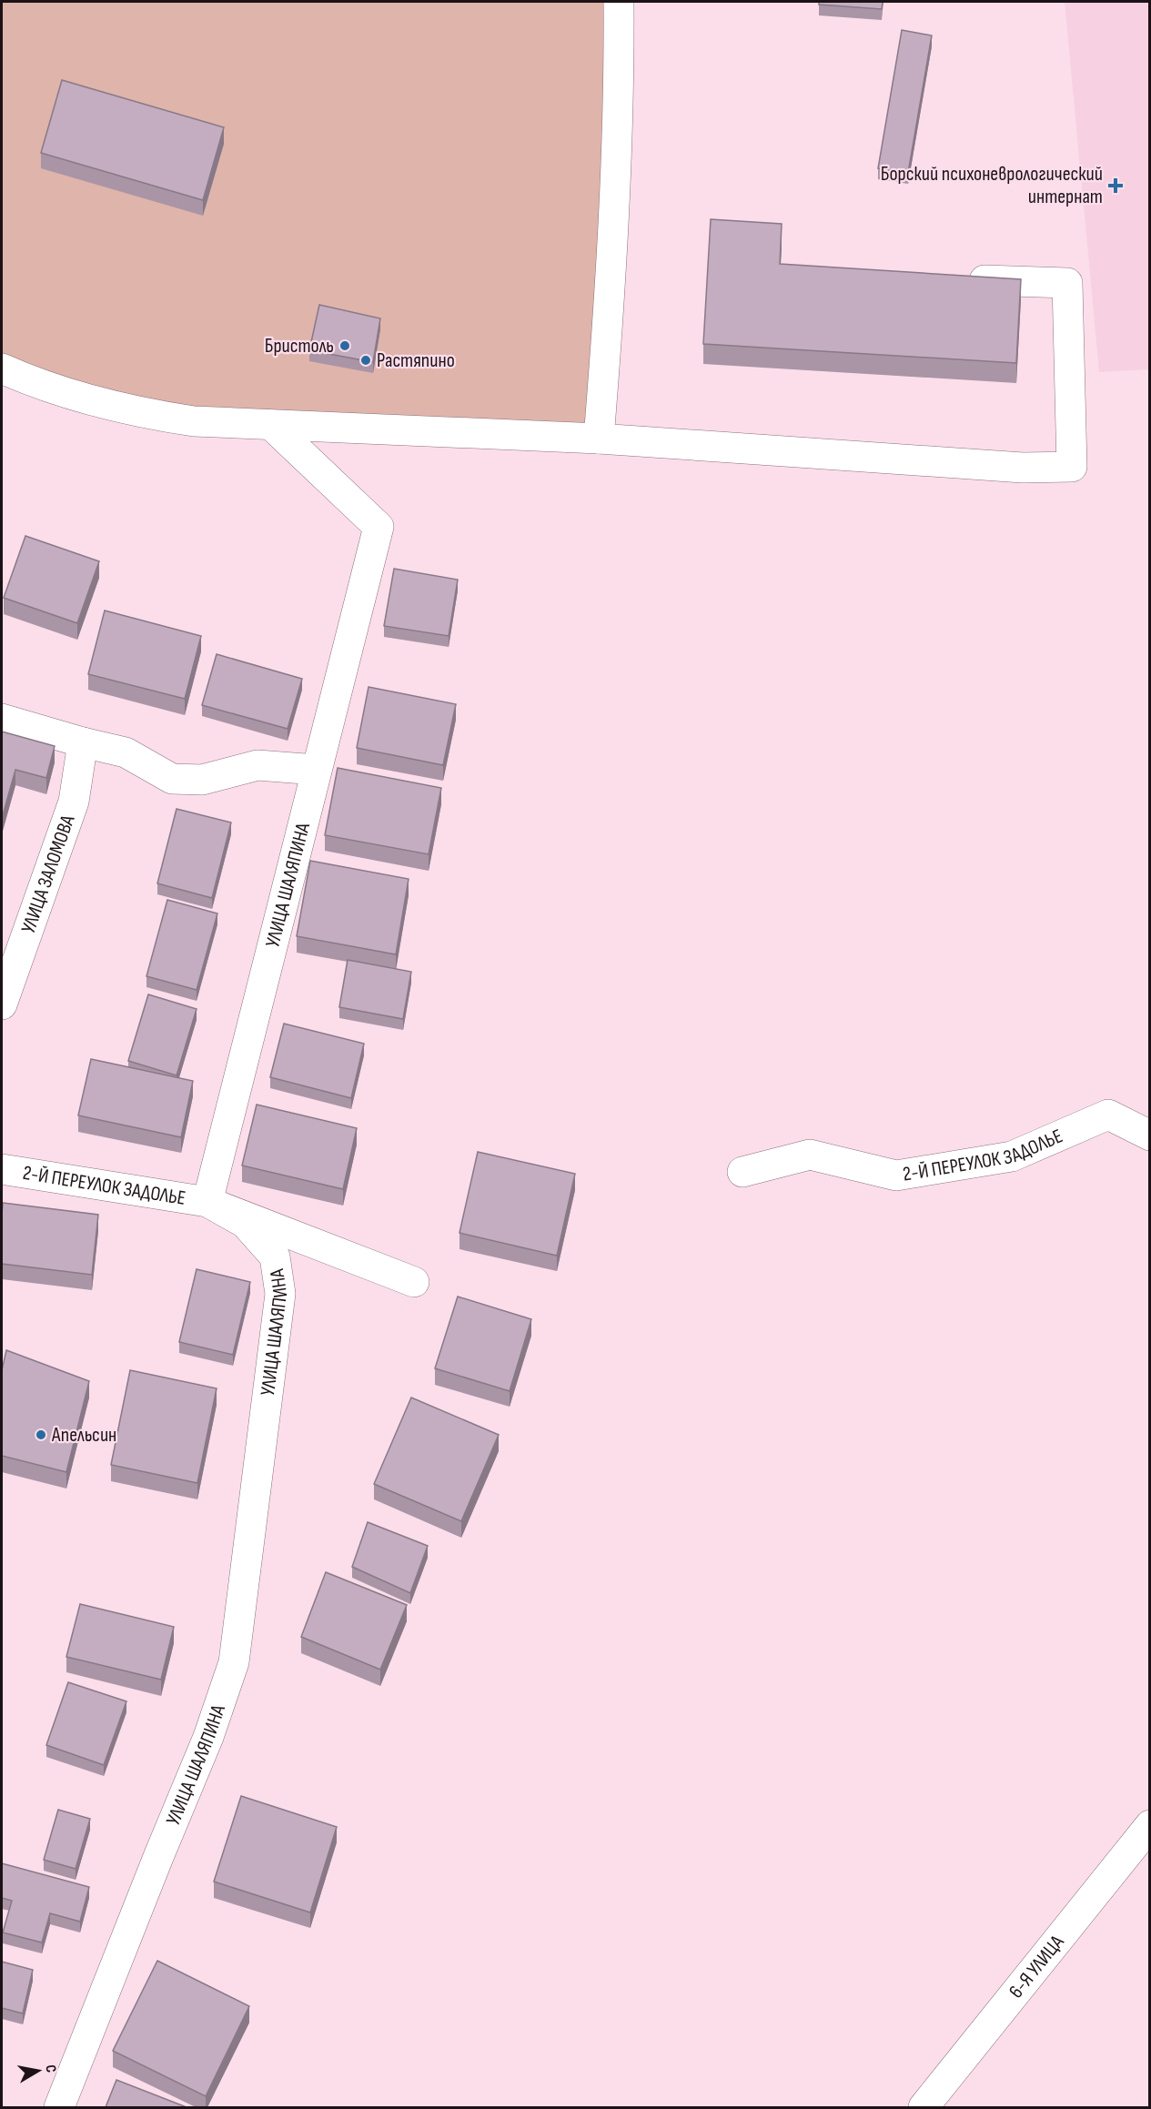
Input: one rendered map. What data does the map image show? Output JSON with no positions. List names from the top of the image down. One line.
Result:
{"streets":{"street":["УЛИЦА ЗАЛОМОВА","УЛИЦА ШАЛЯПИНА","2-Й ПЕРЕУЛОК ЗАДОЛЬЕ","6-Я УЛИЦА"]},"crossings":[["УЛИЦА ШАЛЯПИНА","2-Й ПЕРЕУЛОК ЗАДОЛЬЕ"]],"places":{"health":["Борский психоневрологический интернат"],"other":["Бристоль","Растяпино","Апельсин"]},"north":"right"}
